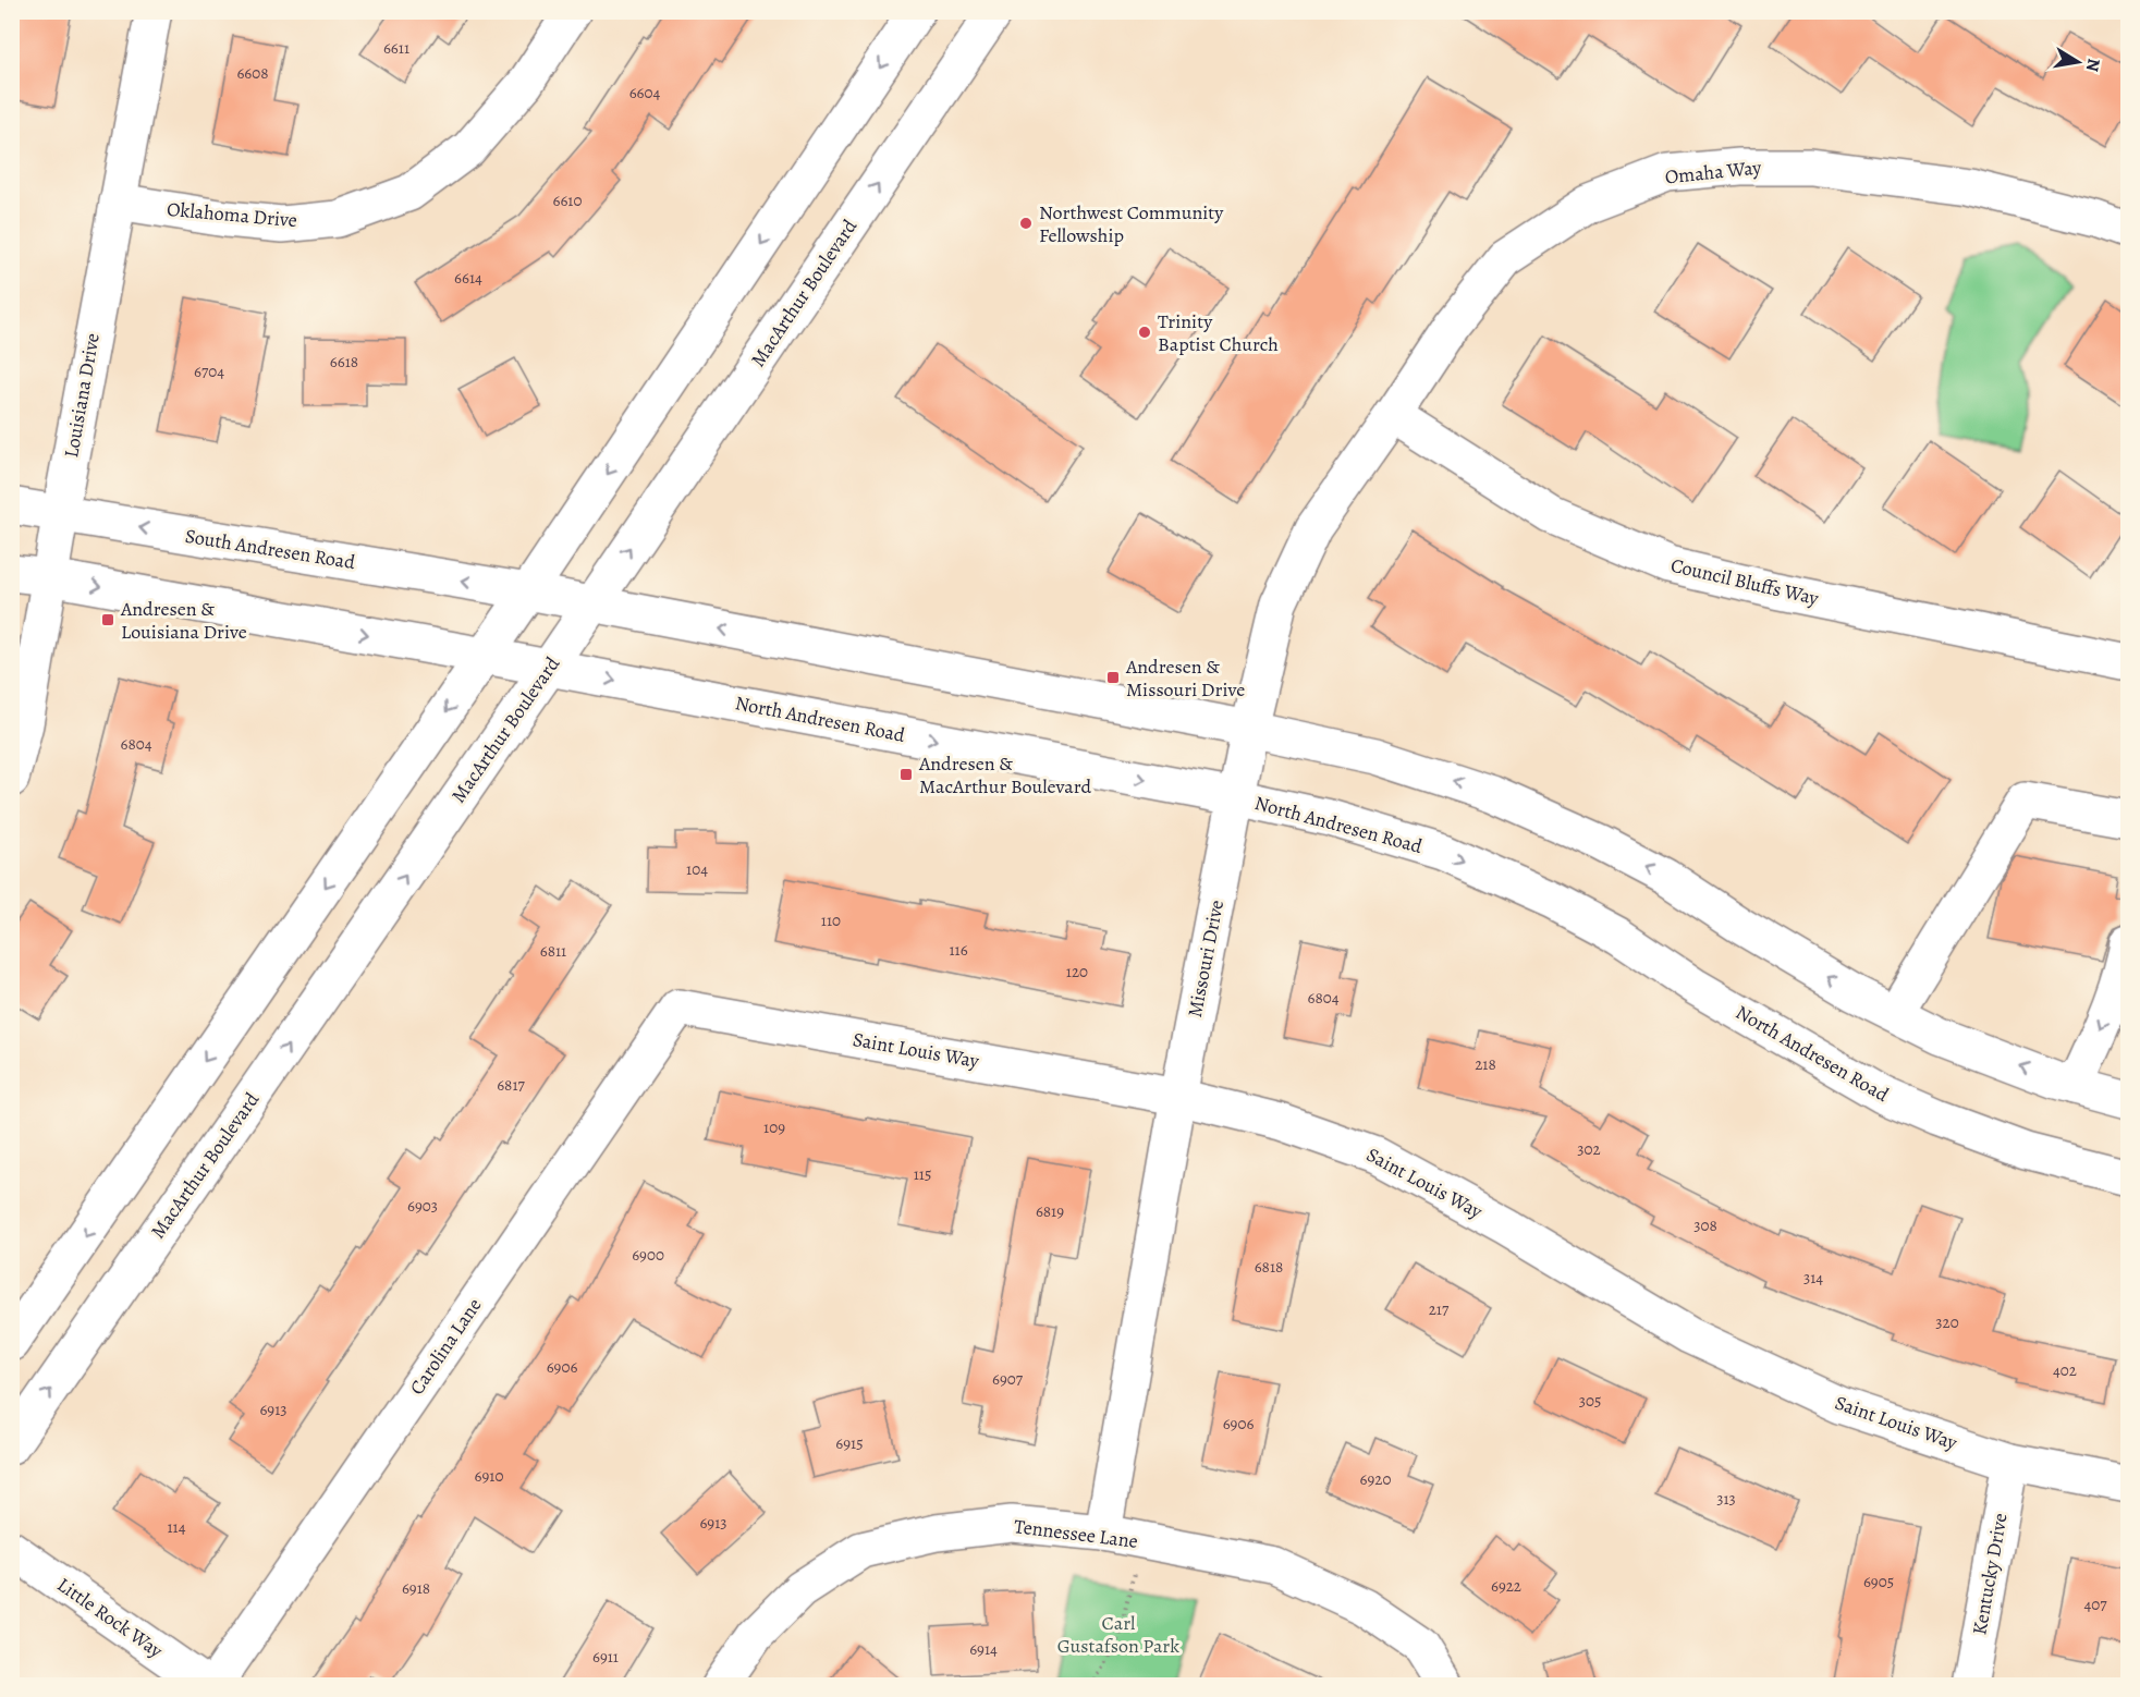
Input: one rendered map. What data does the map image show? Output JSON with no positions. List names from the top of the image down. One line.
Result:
{"streets":{"street":["Omaha Way","Oklahoma Drive","MacArthur Boulevard","Louisiana Drive","South Andresen Road","Council Bluffs Way","North Andresen Road","Missouri Drive","Saint Louis Way","Carolina Lane","Tennessee Lane","Kentucky Drive","Little Rock Way"]},"crossings":[["Omaha Way","Council Bluffs Way"],["Omaha Way","Missouri Drive"],["Oklahoma Drive","Louisiana Drive"],["MacArthur Boulevard","North Andresen Road"],["Louisiana Drive","South Andresen Road"],["Council Bluffs Way","Missouri Drive"],["North Andresen Road","Missouri Drive"],["Missouri Drive","Saint Louis Way"],["Missouri Drive","Tennessee Lane"],["Saint Louis Way","Carolina Lane"],["Saint Louis Way","Kentucky Drive"]],"parks":["Carl Gustafson Park"],"places":{"other":["Northwest Community Fellowship","Trinity Baptist Church"],"transit":["Andresen & Louisiana Drive","Andresen & Missouri Drive","Andresen & MacArthur Boulevard"]},"house_numbers":["6611","6608","6604","6610","6614","6618","6704","6804","104","110","116","6811","120","6804","218","6817","109","302","115","6903","6819","308","6900","6818","314","217","320","6906","402","6907","305","6913","6906","6915","6910","6920","313","6913","114","6905","6922","6918","407","6914","6911"],"north":"right"}
